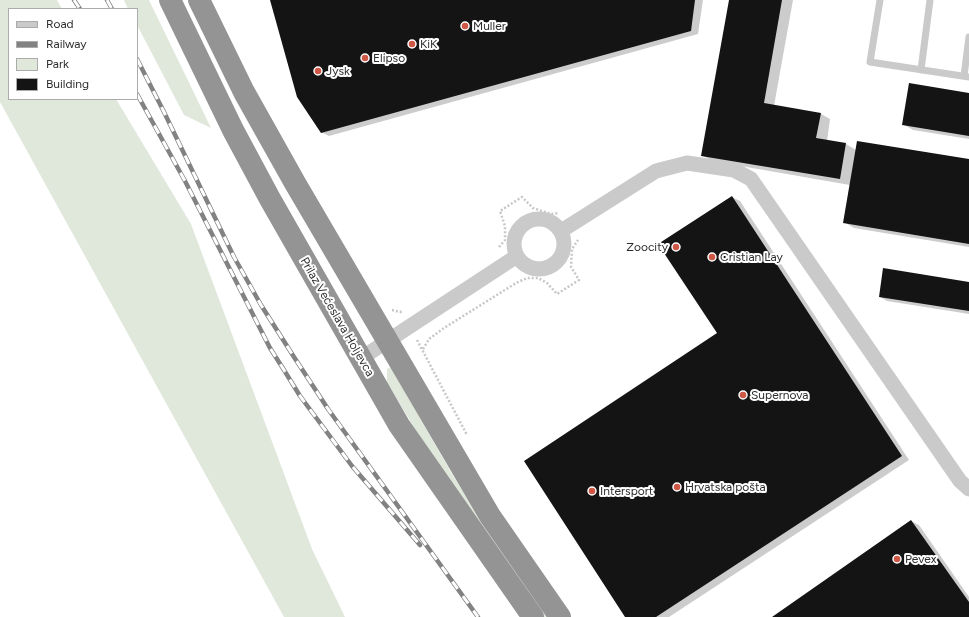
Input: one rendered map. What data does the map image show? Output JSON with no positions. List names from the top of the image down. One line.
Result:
{"streets":{"highway":["Prilaz Većeslava Holjevca"]},"places":["Muller","KiK","Elipso","Jysk","Zoocity","Cristian Lay","Supernova","Hrvatska pošta","Intersport","Pevex"],"legend":["Road","Railway","Park","Building"]}
